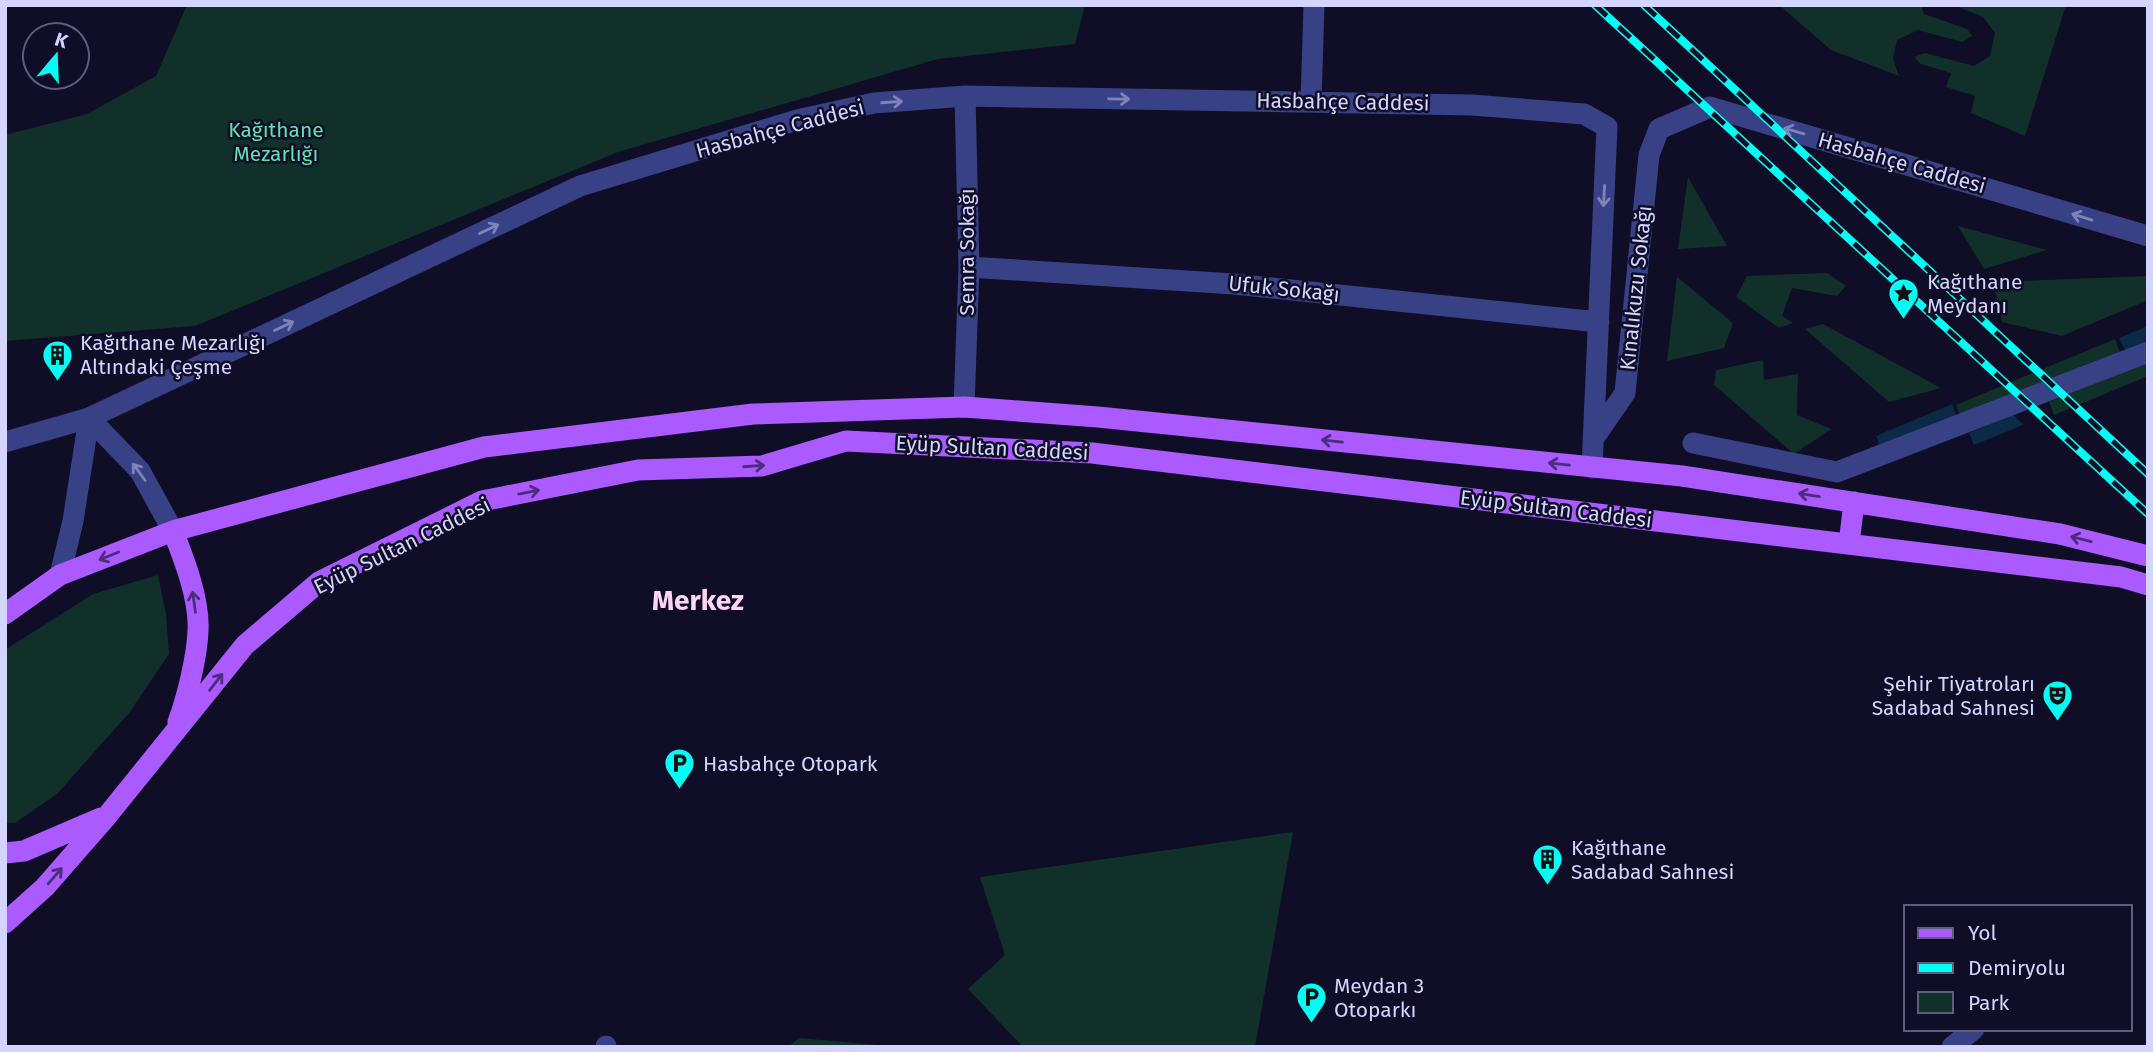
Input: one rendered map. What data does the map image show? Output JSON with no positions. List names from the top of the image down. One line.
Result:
{"streets":{"main road":["Eyüp Sultan Caddesi"],"street":["Hasbahçe Caddesi","Semra Sokağı","Kınalıkuzu Sokağı","Ufuk Sokağı"]},"crossings":[["Hasbahçe Caddesi","Semra Sokağı"],["Hasbahçe Caddesi","Kınalıkuzu Sokağı"],["Semra Sokağı","Ufuk Sokağı"],["Semra Sokağı","Eyüp Sultan Caddesi"],["Kınalıkuzu Sokağı","Ufuk Sokağı"],["Kınalıkuzu Sokağı","Eyüp Sultan Caddesi"]],"districts":["Merkez"],"parks":["Kağıthane Mezarlığı"],"places":{"place":["Kağıthane Meydanı"],"building":["Kağıthane Mezarlığı Altındaki Çeşme","Kağıthane Sadabad Sahnesi"],"theatre":["Şehir Tiyatroları Sadabad Sahnesi"],"parking":["Hasbahçe Otopark","Meydan 3 Otoparkı"]},"legend":["Yol","Demiryolu","Park"],"north":"top"}
